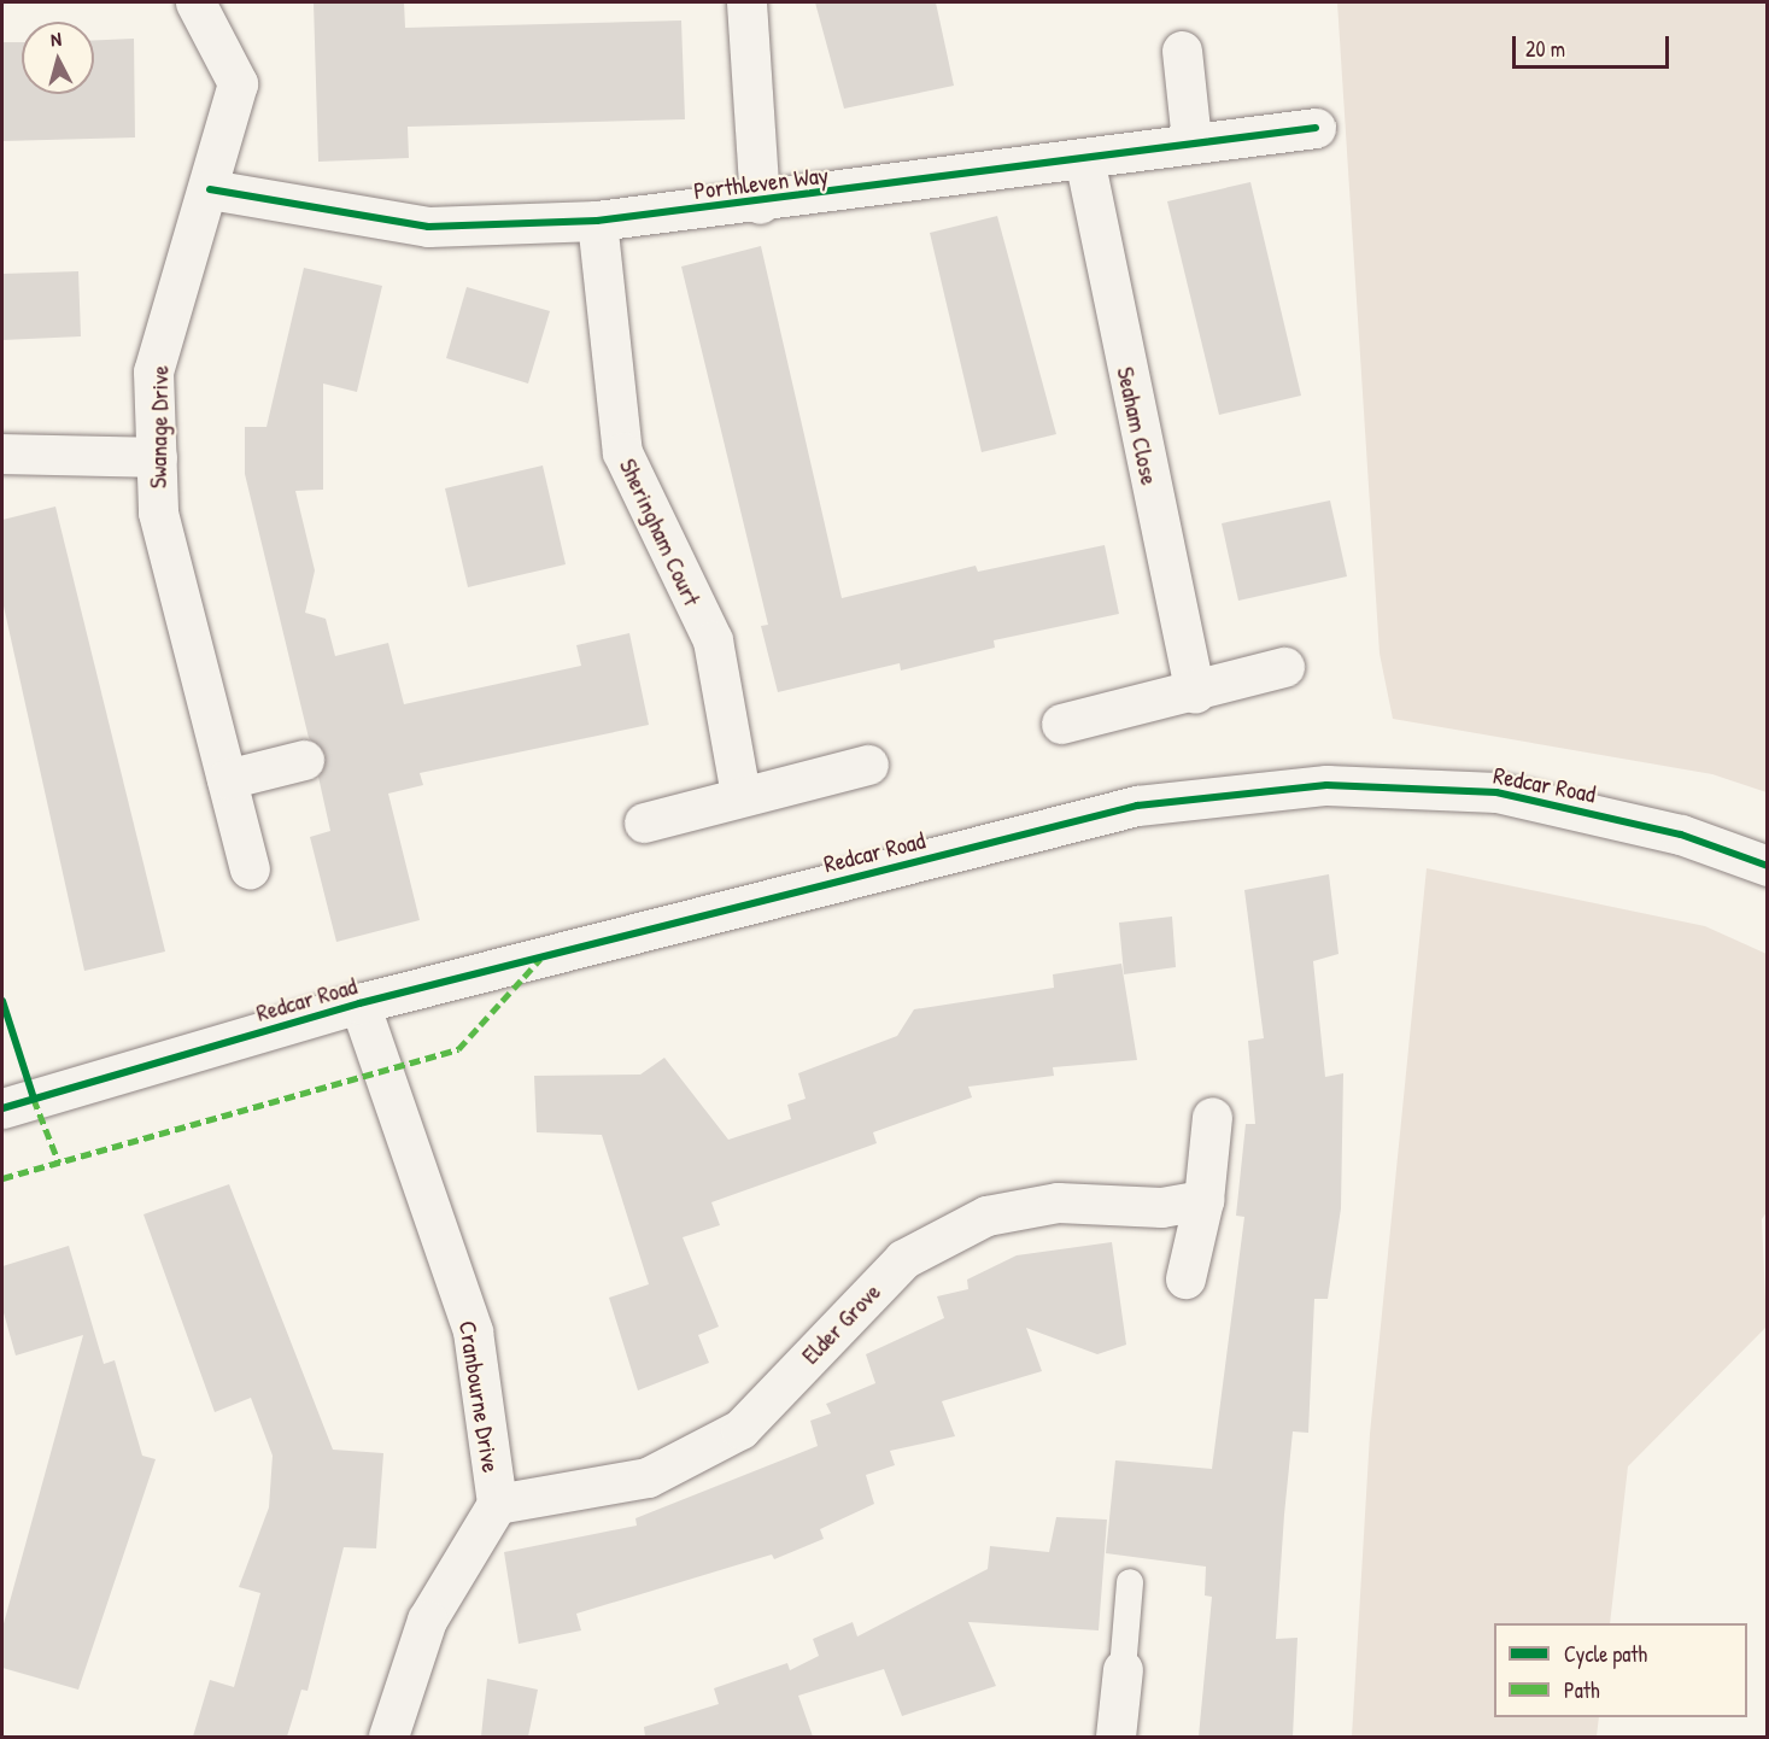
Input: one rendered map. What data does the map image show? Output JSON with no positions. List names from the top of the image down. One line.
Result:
{"streets":{"street":["Porthleven Way","Seaham Close","Swanage Drive","Sheringham Court","Redcar Road","Elder Grove","Cranbourne Drive"]},"crossings":[["Porthleven Way","Seaham Close"],["Porthleven Way","Swanage Drive"],["Porthleven Way","Sheringham Court"],["Redcar Road","Cranbourne Drive"],["Elder Grove","Cranbourne Drive"]],"legend":["Cycle path","Path"],"scale_bar":"20 m","north":"top"}
